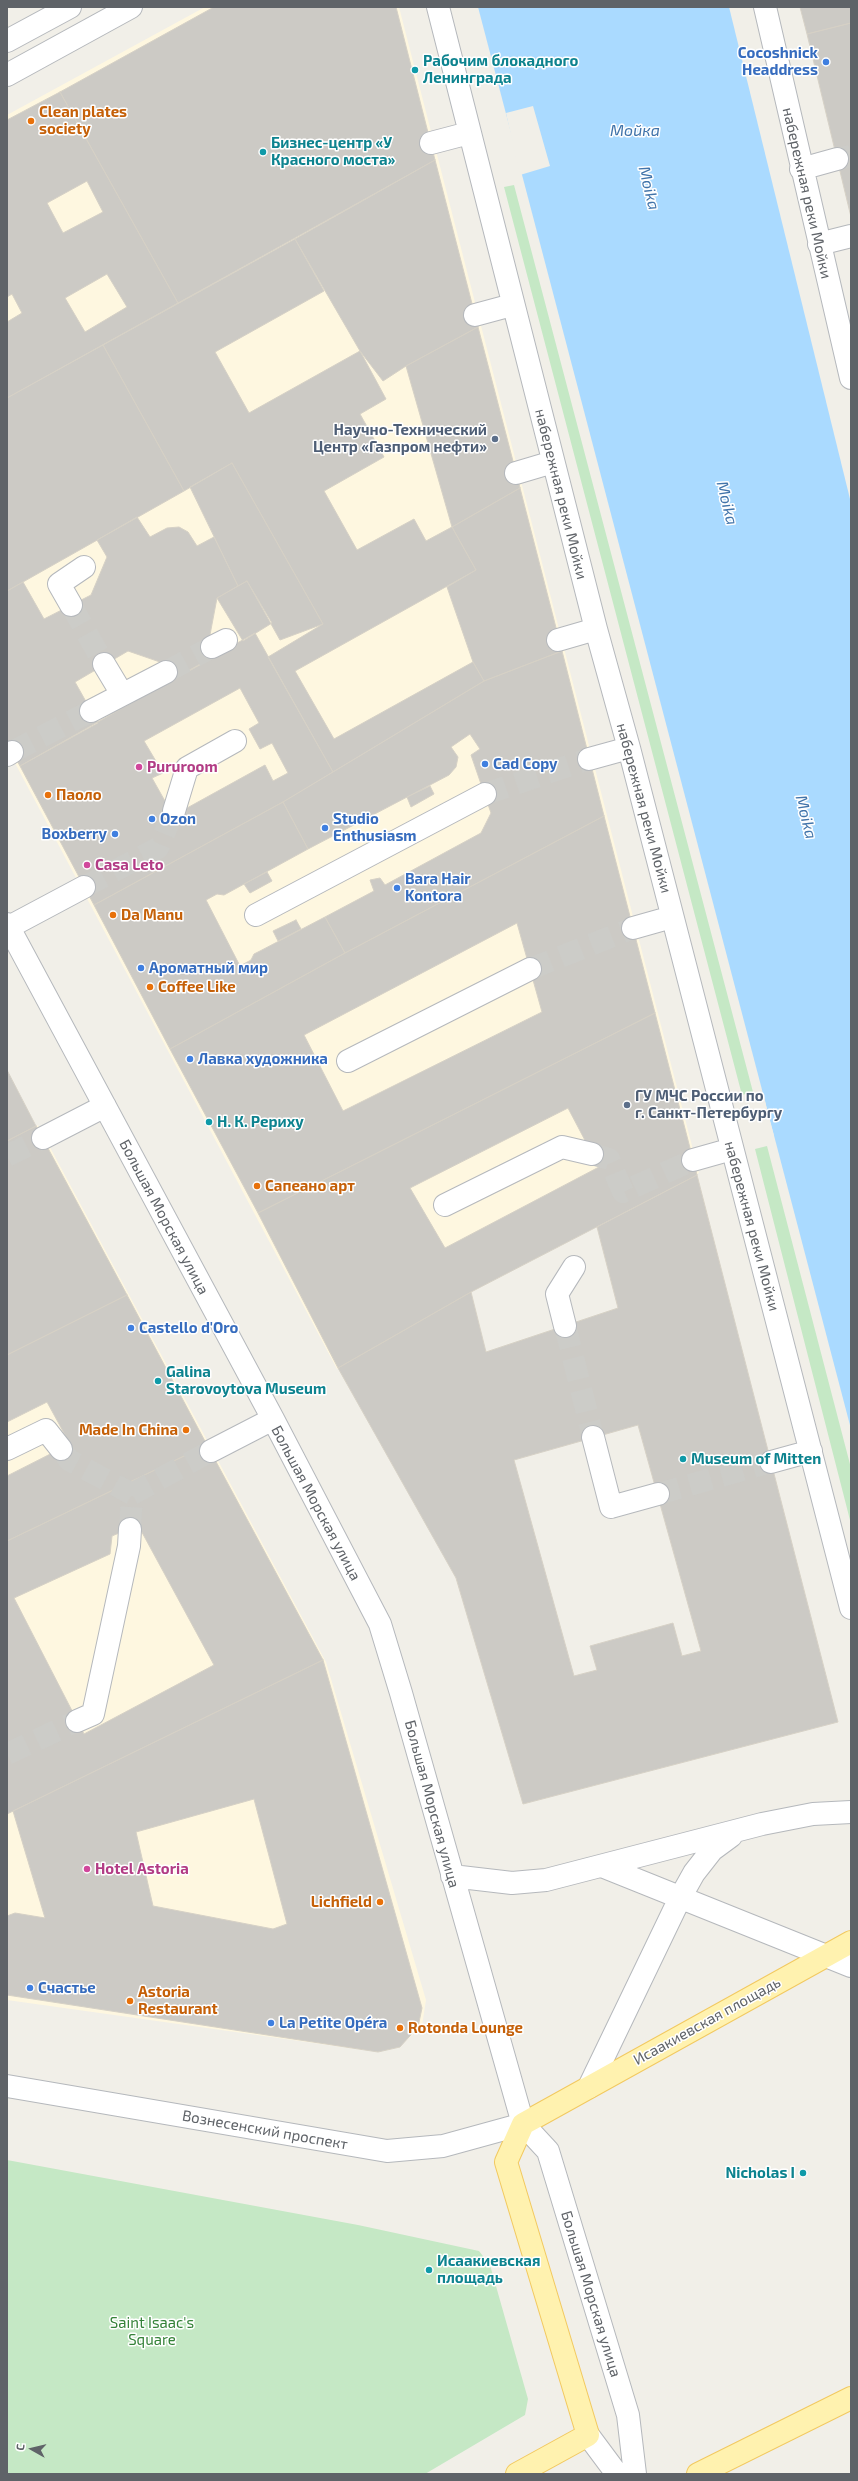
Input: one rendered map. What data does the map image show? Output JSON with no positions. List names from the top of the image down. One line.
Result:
{"streets":{"main road":["Исаакиевская площадь"],"street":["набережная реки Мойки","Большая Морская улица","Вознесенский проспект"]},"crossings":[["Большая Морская улица","Исаакиевская площадь"],["Большая Морская улица","Вознесенский проспект"],["Исаакиевская площадь","Вознесенский проспект"]],"water":["Мойка","Moika"],"parks":["Saint Isaac's Square"],"places":["Cocoshnick Headdress","Рабочим блокадного Ленинграда","Clean plates society","Бизнес-центр «У Красного моста»","Научно-Технический Центр «Газпром нефти»","Cad Copy","Pururoom","Паоло","Ozon","Studio Enthusiasm","Boxberry","Casa Leto","Bara Hair Kontora","Da Manu","Ароматный мир","Coffee Like","Лавка художника","ГУ МЧС России по г. Санкт-Петербургу","Н. К. Рериху","Сапеано арт","Castello d'Oro","Galina Starovoytova Museum","Made In China","Museum of Mitten","Hotel Astoria","Lichfield","Счастье","Astoria Restaurant","La Petite Opéra","Rotonda Lounge","Nicholas I","Исаакиевская площадь"],"north":"left"}
